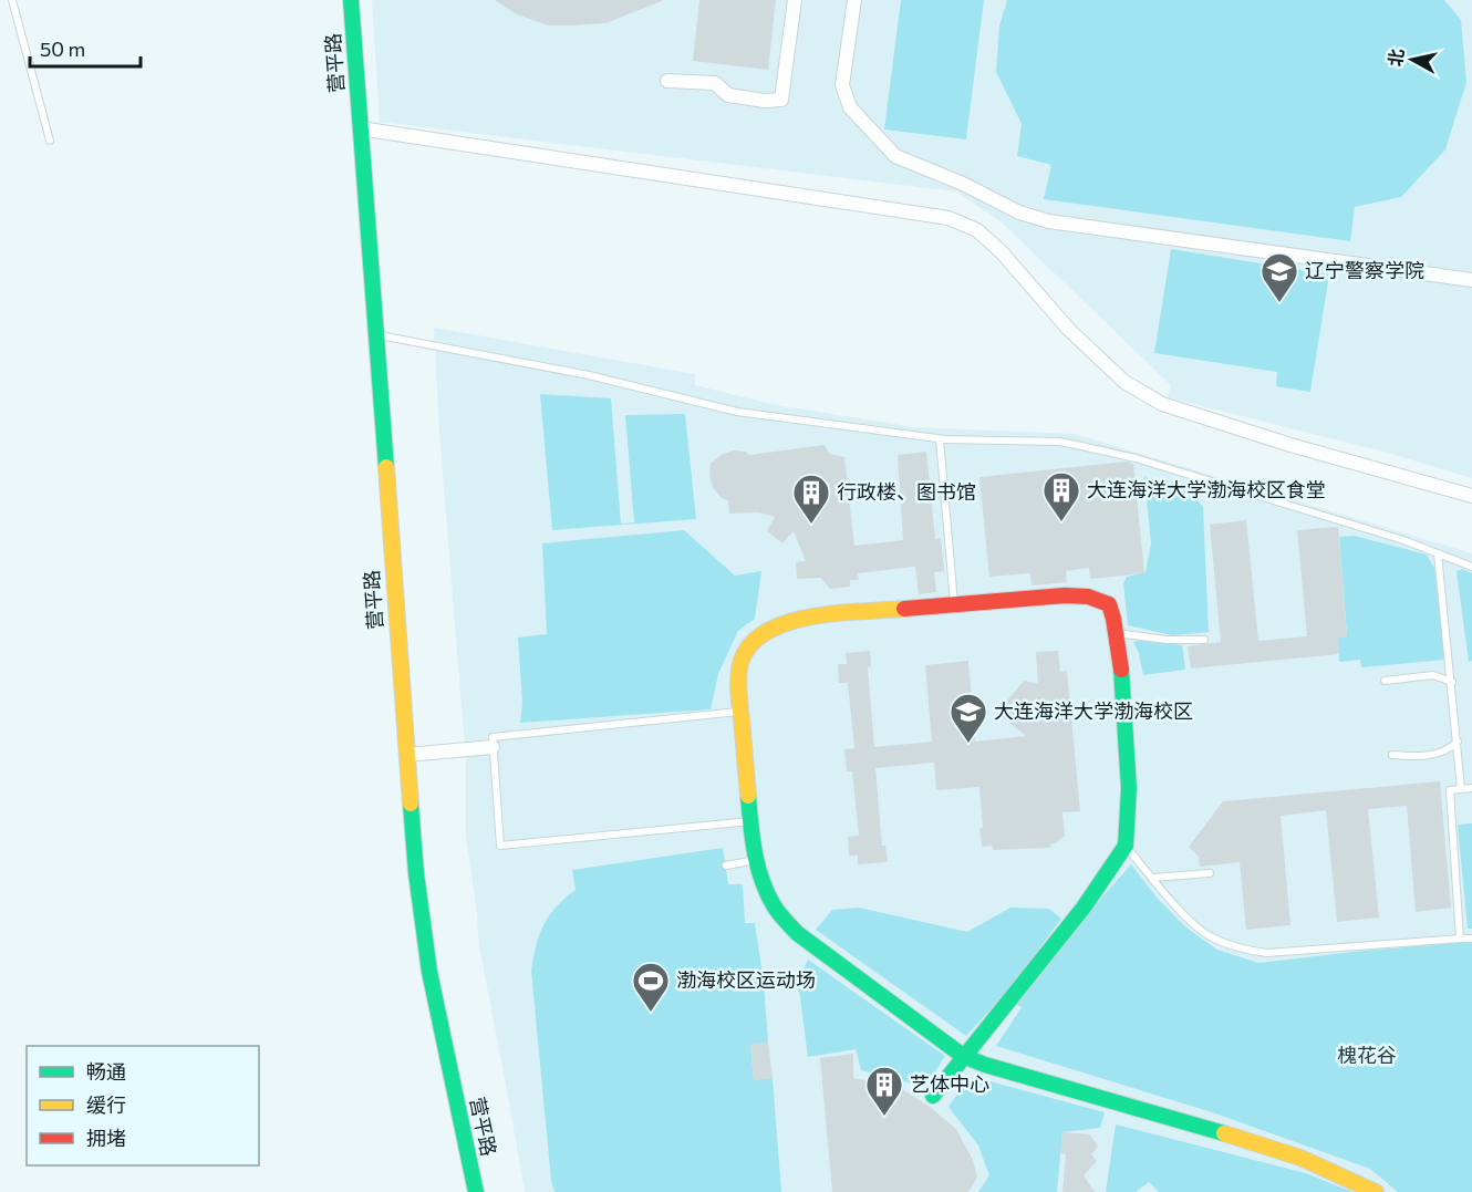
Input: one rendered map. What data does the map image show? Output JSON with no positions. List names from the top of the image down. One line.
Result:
{"streets":{"main road":["营平路"]},"parks":["槐花谷"],"places":{"school or university":["辽宁警察学院","大连海洋大学渤海校区"],"building":["大连海洋大学渤海校区食堂","行政楼、图书馆","艺体中心"],"sports":["渤海校区运动场"]},"legend":["畅通","缓行","拥堵"],"scale_bar":"50 m","north":"left"}
